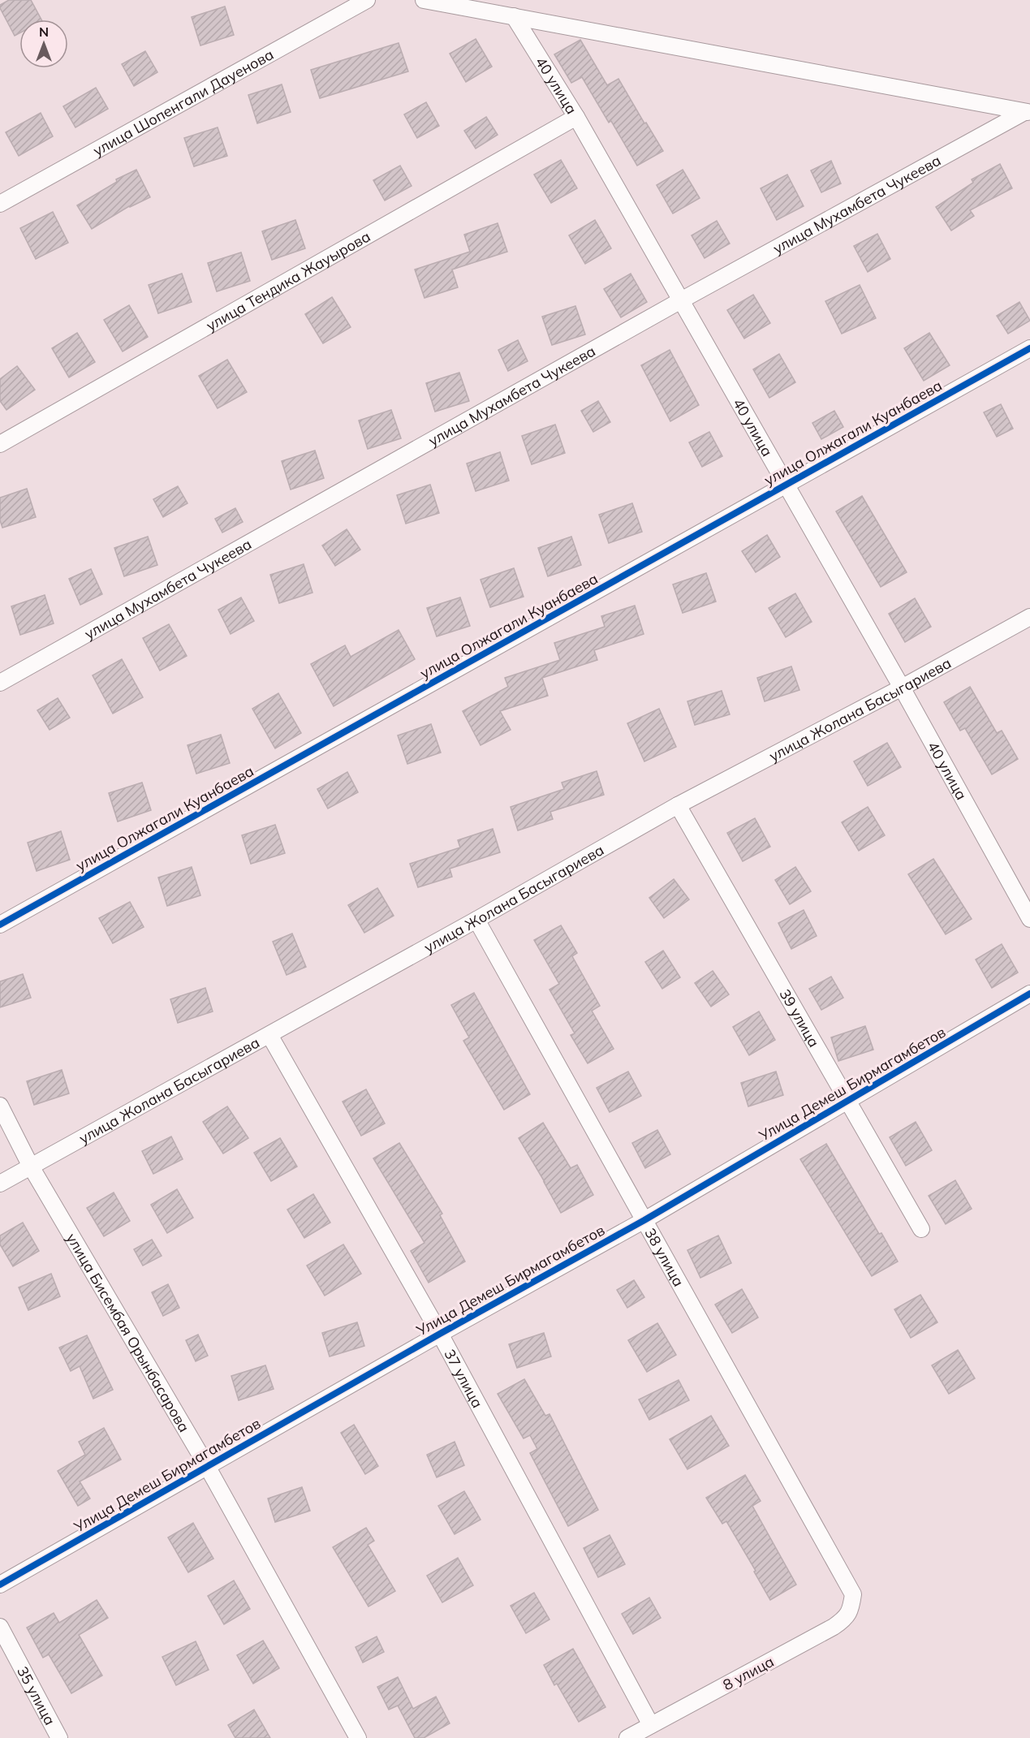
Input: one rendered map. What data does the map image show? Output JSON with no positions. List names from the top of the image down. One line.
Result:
{"streets":{"street":["40 улица","улица Шопенгали Дауенова","улица Мухамбета Чукеева","улица Тендика Жауырова","улица Олжагали Куанбаева","улица Жолана Басыгариева","39 улица","Улица Демеш Бирмагамбетов","38 улица","улица Бисембая Орынбасарова","37 улица","8 улица","35 улица"]},"crossings":[["40 улица","улица Мухамбета Чукеева"],["40 улица","улица Тендика Жауырова"],["40 улица","улица Олжагали Куанбаева"],["40 улица","улица Жолана Басыгариева"],["улица Жолана Басыгариева","39 улица"],["улица Жолана Басыгариева","38 улица"],["улица Жолана Басыгариева","улица Бисембая Орынбасарова"],["улица Жолана Басыгариева","37 улица"],["39 улица","Улица Демеш Бирмагамбетов"],["Улица Демеш Бирмагамбетов","38 улица"],["Улица Демеш Бирмагамбетов","улица Бисембая Орынбасарова"],["Улица Демеш Бирмагамбетов","37 улица"],["38 улица","8 улица"],["37 улица","8 улица"]],"north":"top"}
